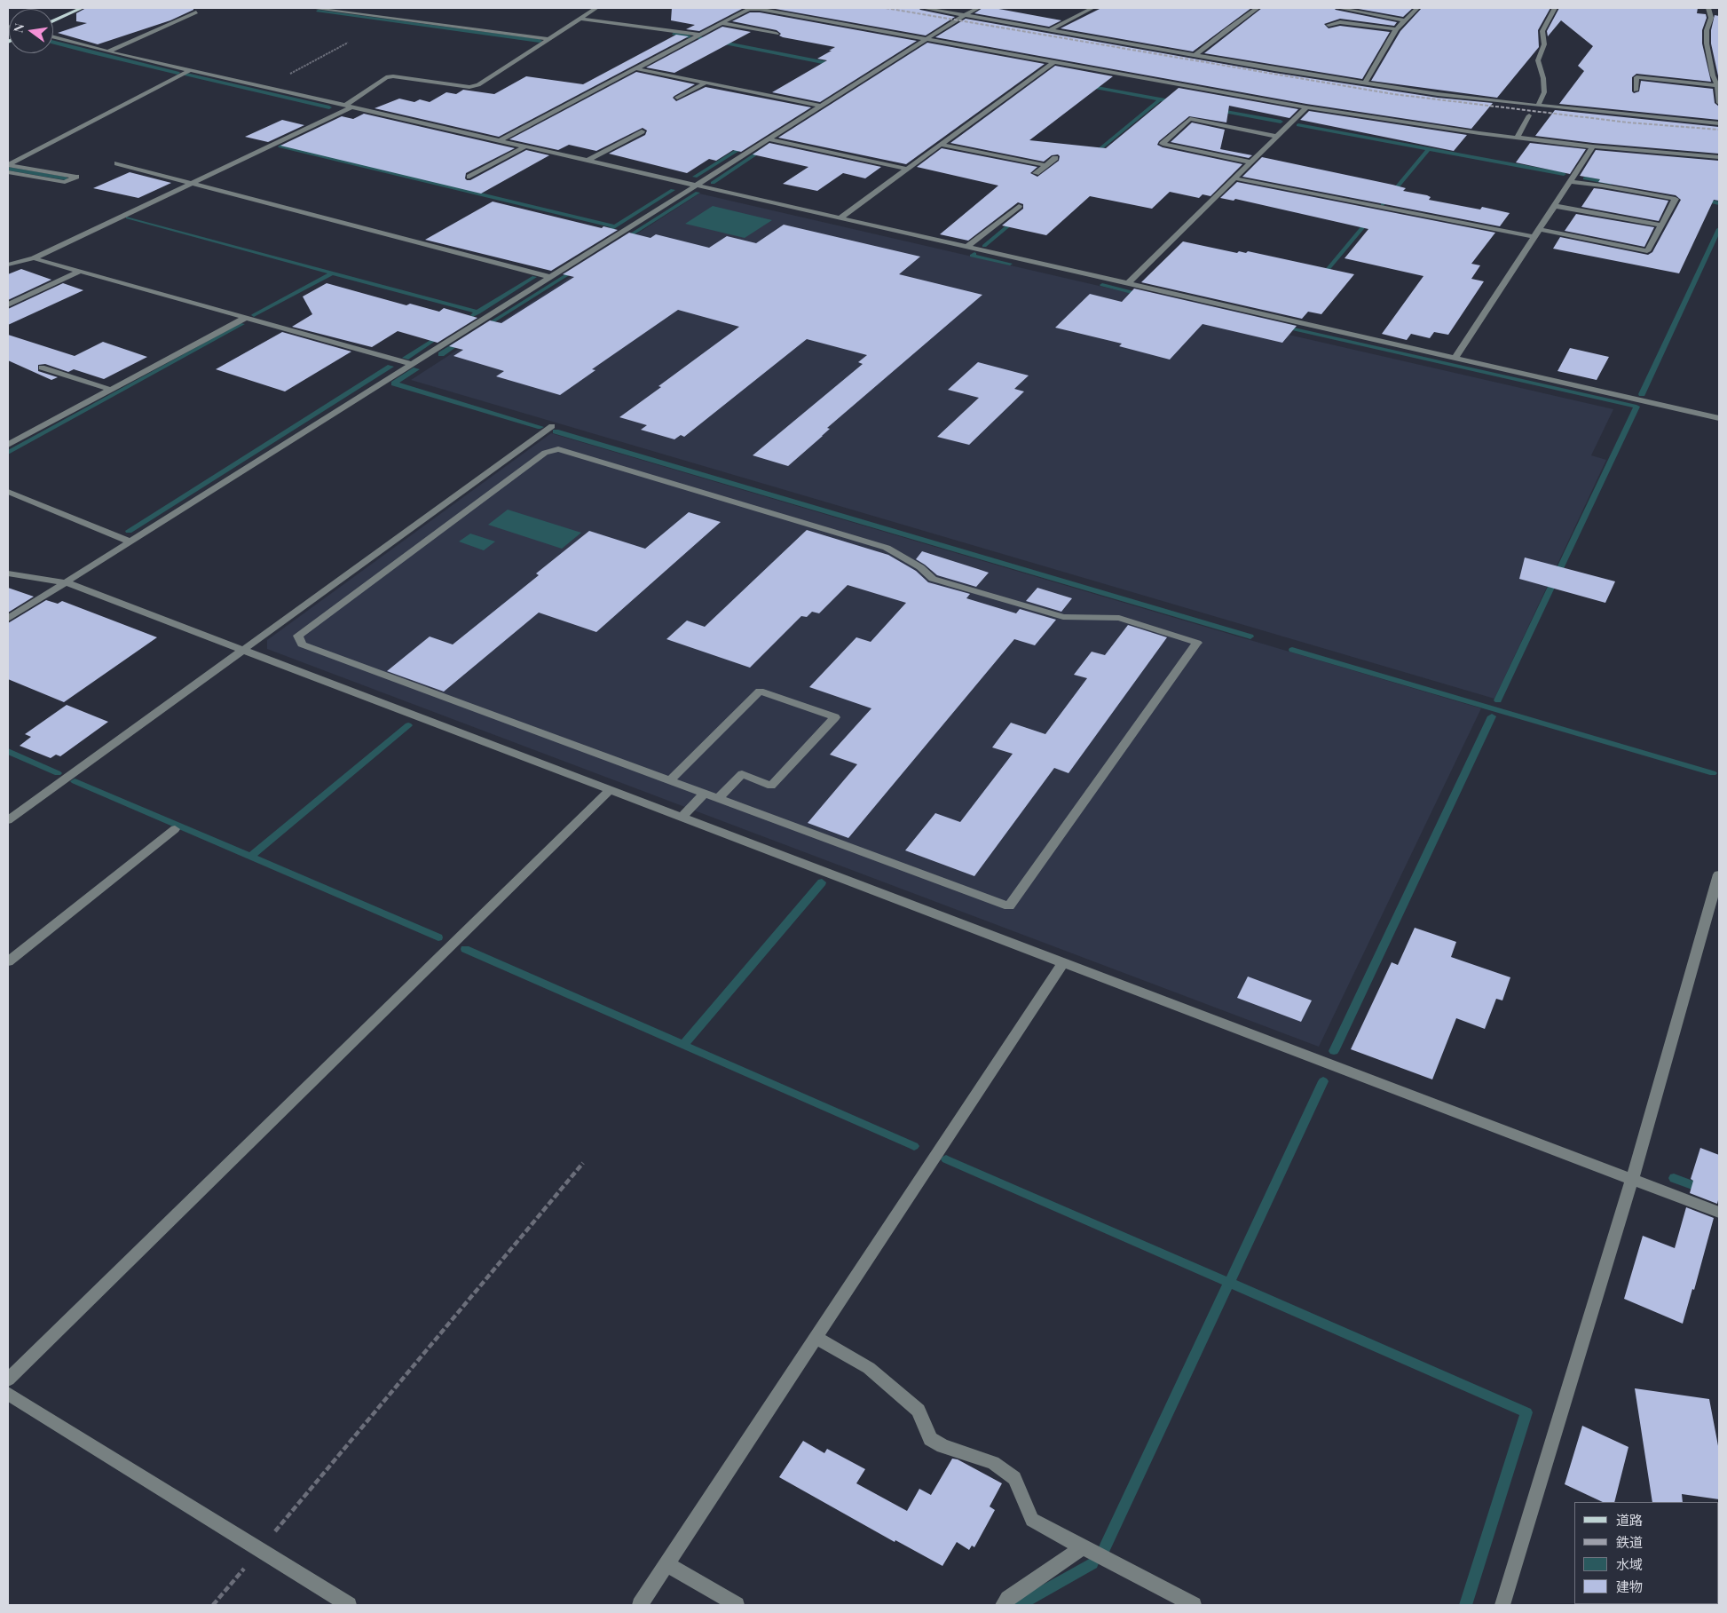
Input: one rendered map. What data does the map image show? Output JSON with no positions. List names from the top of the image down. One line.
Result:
{"legend":["道路","鉄道","水域","建物"],"north":"left"}
